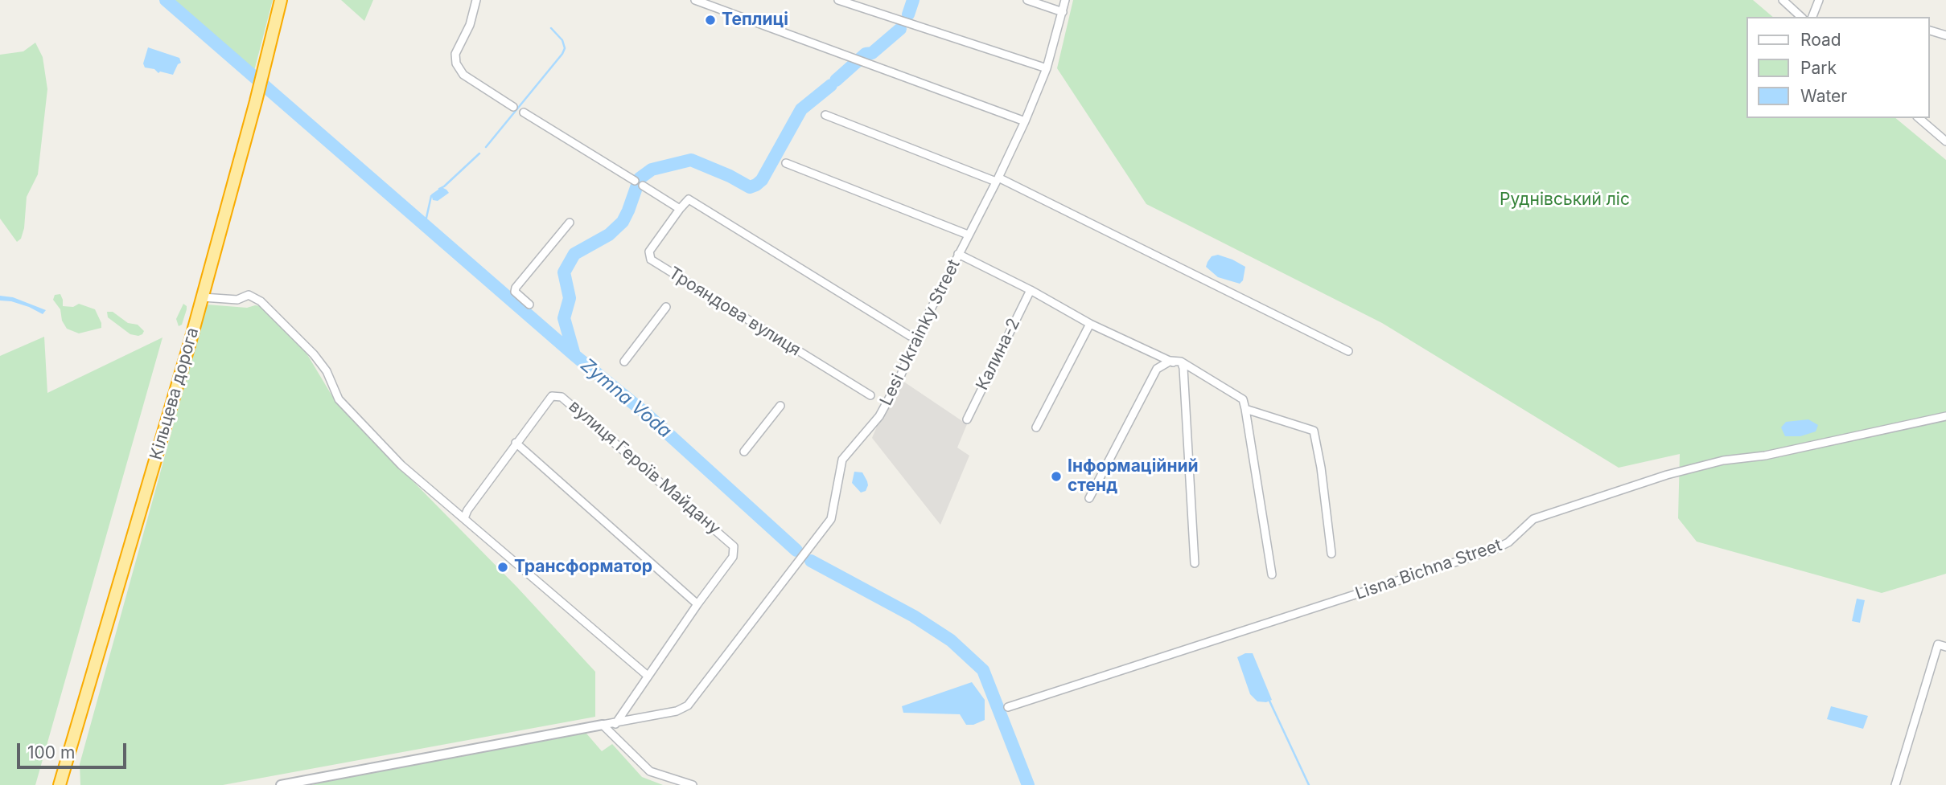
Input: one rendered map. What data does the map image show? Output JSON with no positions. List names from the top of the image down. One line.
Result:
{"streets":{"highway":["Кільцева дорога"],"street":["Трояндова вулиця","Lesi Ukrainky Street","Калина-2","вулиця Героїв Майдану","Lisna Bichna Street"]},"water":["Zymna Voda"],"parks":["Руднівський ліс"],"places":["Теплиці","Інформаційний стенд","Трансформатор"],"legend":["Road","Park","Water"],"scale_bar":"100 m"}
